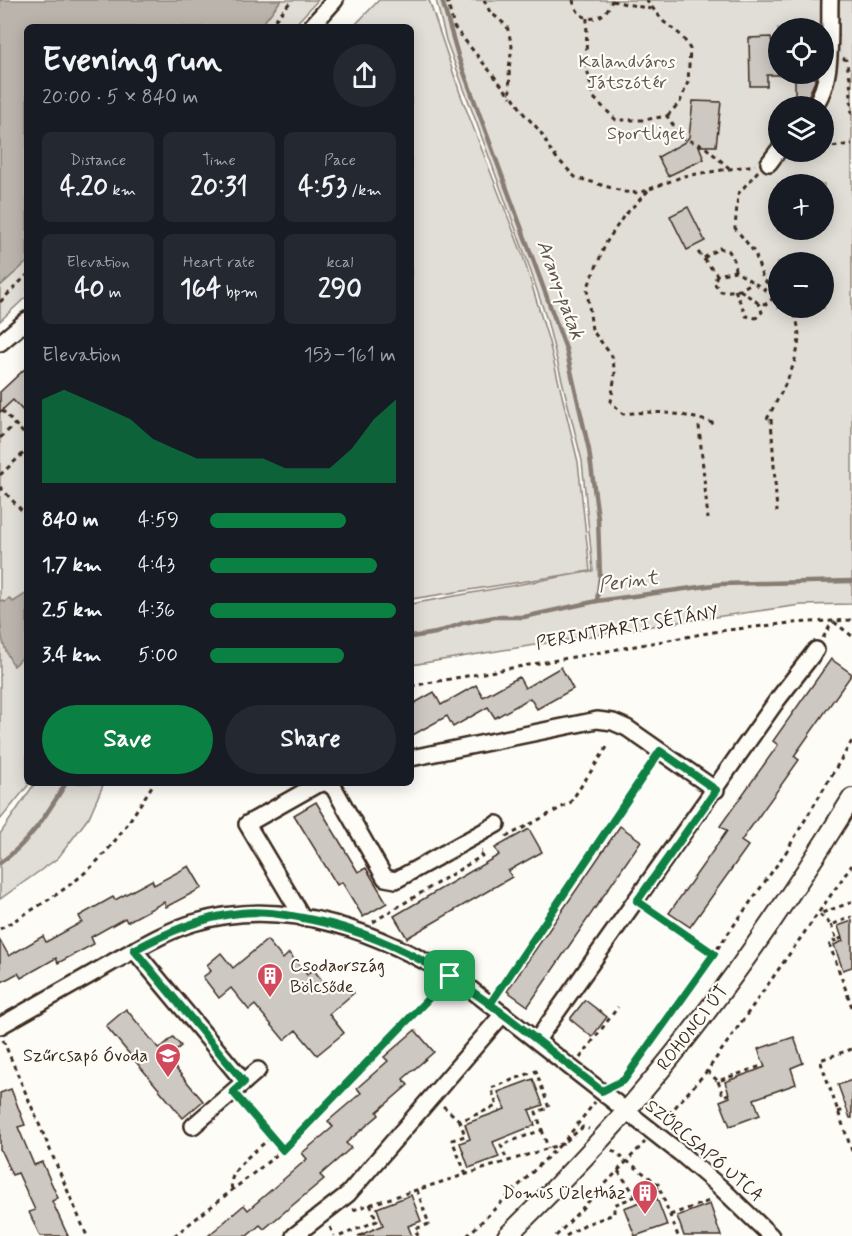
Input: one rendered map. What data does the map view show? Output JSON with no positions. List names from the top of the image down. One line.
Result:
{"streets":{"main road":["ROHONCI ÚT"],"street":["SZŰRCSAPÓ UTCA"],"path":["PERINTPARTI SÉTÁNY"]},"crossings":[["ROHONCI ÚT","SZŰRCSAPÓ UTCA"]],"water":["Arany-patak","Perint"],"parks":["Kalandváros Játszótér","Sportliget"],"places":{"building":["Csodaország Bölcsőde","Domus Üzletház"],"school or university":["Szűrcsapó Óvoda"]},"page":{"map_buttons":["+","−"],"heading":["Evening run","20:00 · 5 × 840 m"],"stats":[["Distance","4.20 km"],["Time","20:31"],["Pace","4:53 /km"],["Elevation","40 m"],["Heart rate","164 bpm"],["kcal","290"]],"chart":["Elevation","153–161 m"],"list":[{"name":"840 m","note":"4:59"},{"name":"1.7 km","note":"4:43"},{"name":"2.5 km","note":"4:36"},{"name":"3.4 km","note":"5:00"}],"buttons":["Save","Share"]}}
